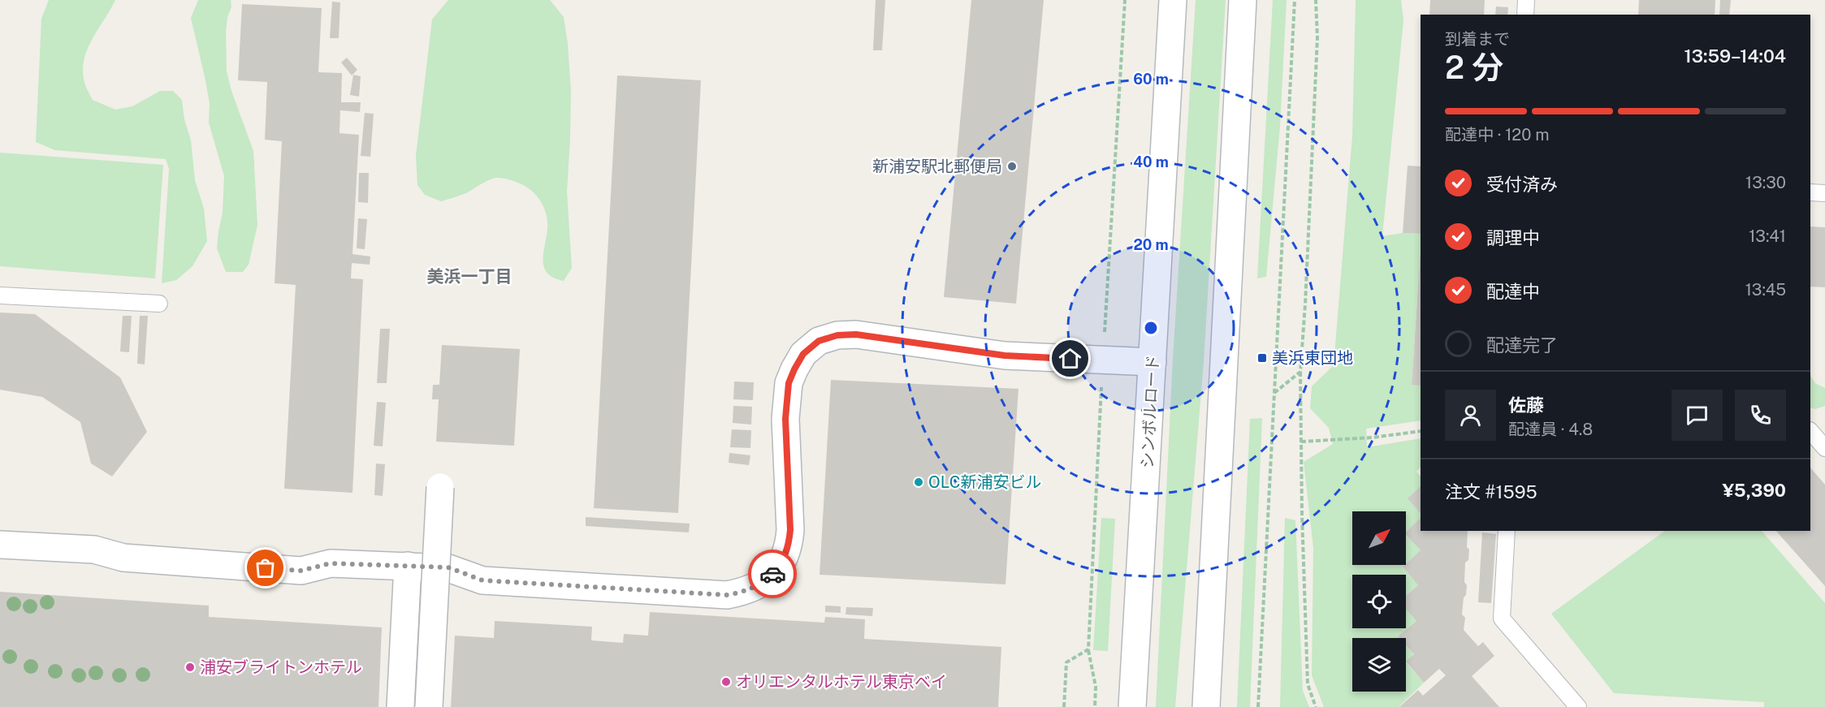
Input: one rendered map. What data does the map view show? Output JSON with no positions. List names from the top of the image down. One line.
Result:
{"streets":{"street":["シンボルロード"]},"districts":["美浜一丁目"],"places":{"other":["新浦安駅北郵便局","OLC新浦安ビル","浦安ブライトンホテル","オリエンタルホテル東京ベイ"],"transit":["美浜東団地"]},"north":"top right","page":{"heading":["2 分","到着まで","13:59–14:04"],"panel":["佐藤","配達員 · 4.8","注文 #1595","¥5,390"],"bar":"配達中 · 120 m","list":[["受付済み","13:30"],["調理中","13:41"],["配達中","13:45"],"配達完了"]},"rings":["60 m","40 m","20 m"]}
